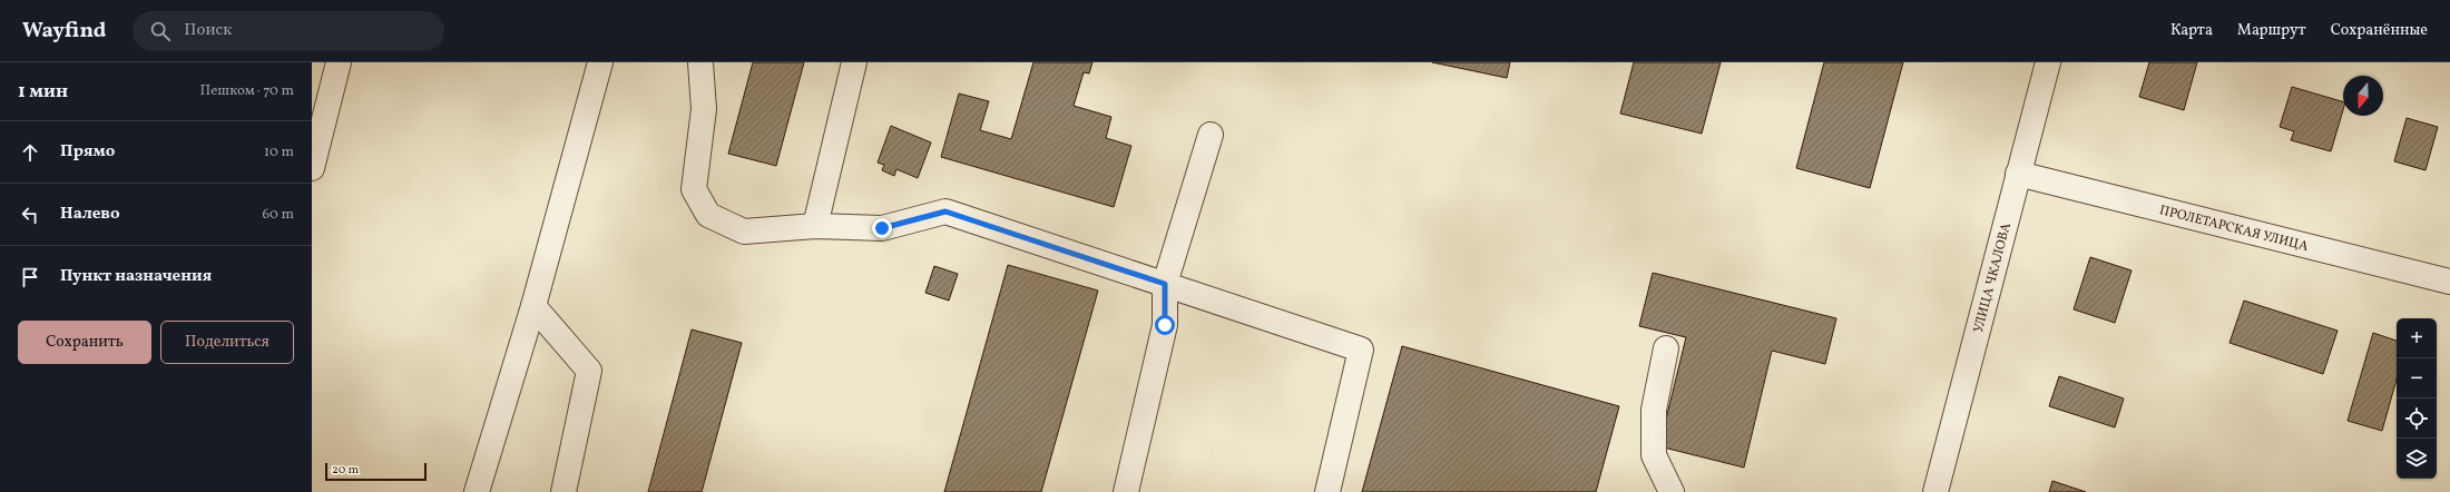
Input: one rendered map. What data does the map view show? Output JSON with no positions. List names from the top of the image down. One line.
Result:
{"streets":{"street":["ПРОЛЕТАРСКАЯ УЛИЦА","УЛИЦА ЧКАЛОВА"]},"crossings":[["ПРОЛЕТАРСКАЯ УЛИЦА","УЛИЦА ЧКАЛОВА"]],"scale_bar":"20 m","north":"bottom","page":{"header":"Wayfind","search":"Поиск","nav":["Карта","Маршрут","Сохранённые"],"heading":["1 мин","Пешком · 70 m"],"list":[["Прямо","10 m"],["Налево","60 m"],"Пункт назначения"],"buttons":["Сохранить","Поделиться"],"map_buttons":["+","−"],"scale":"20 m"}}
